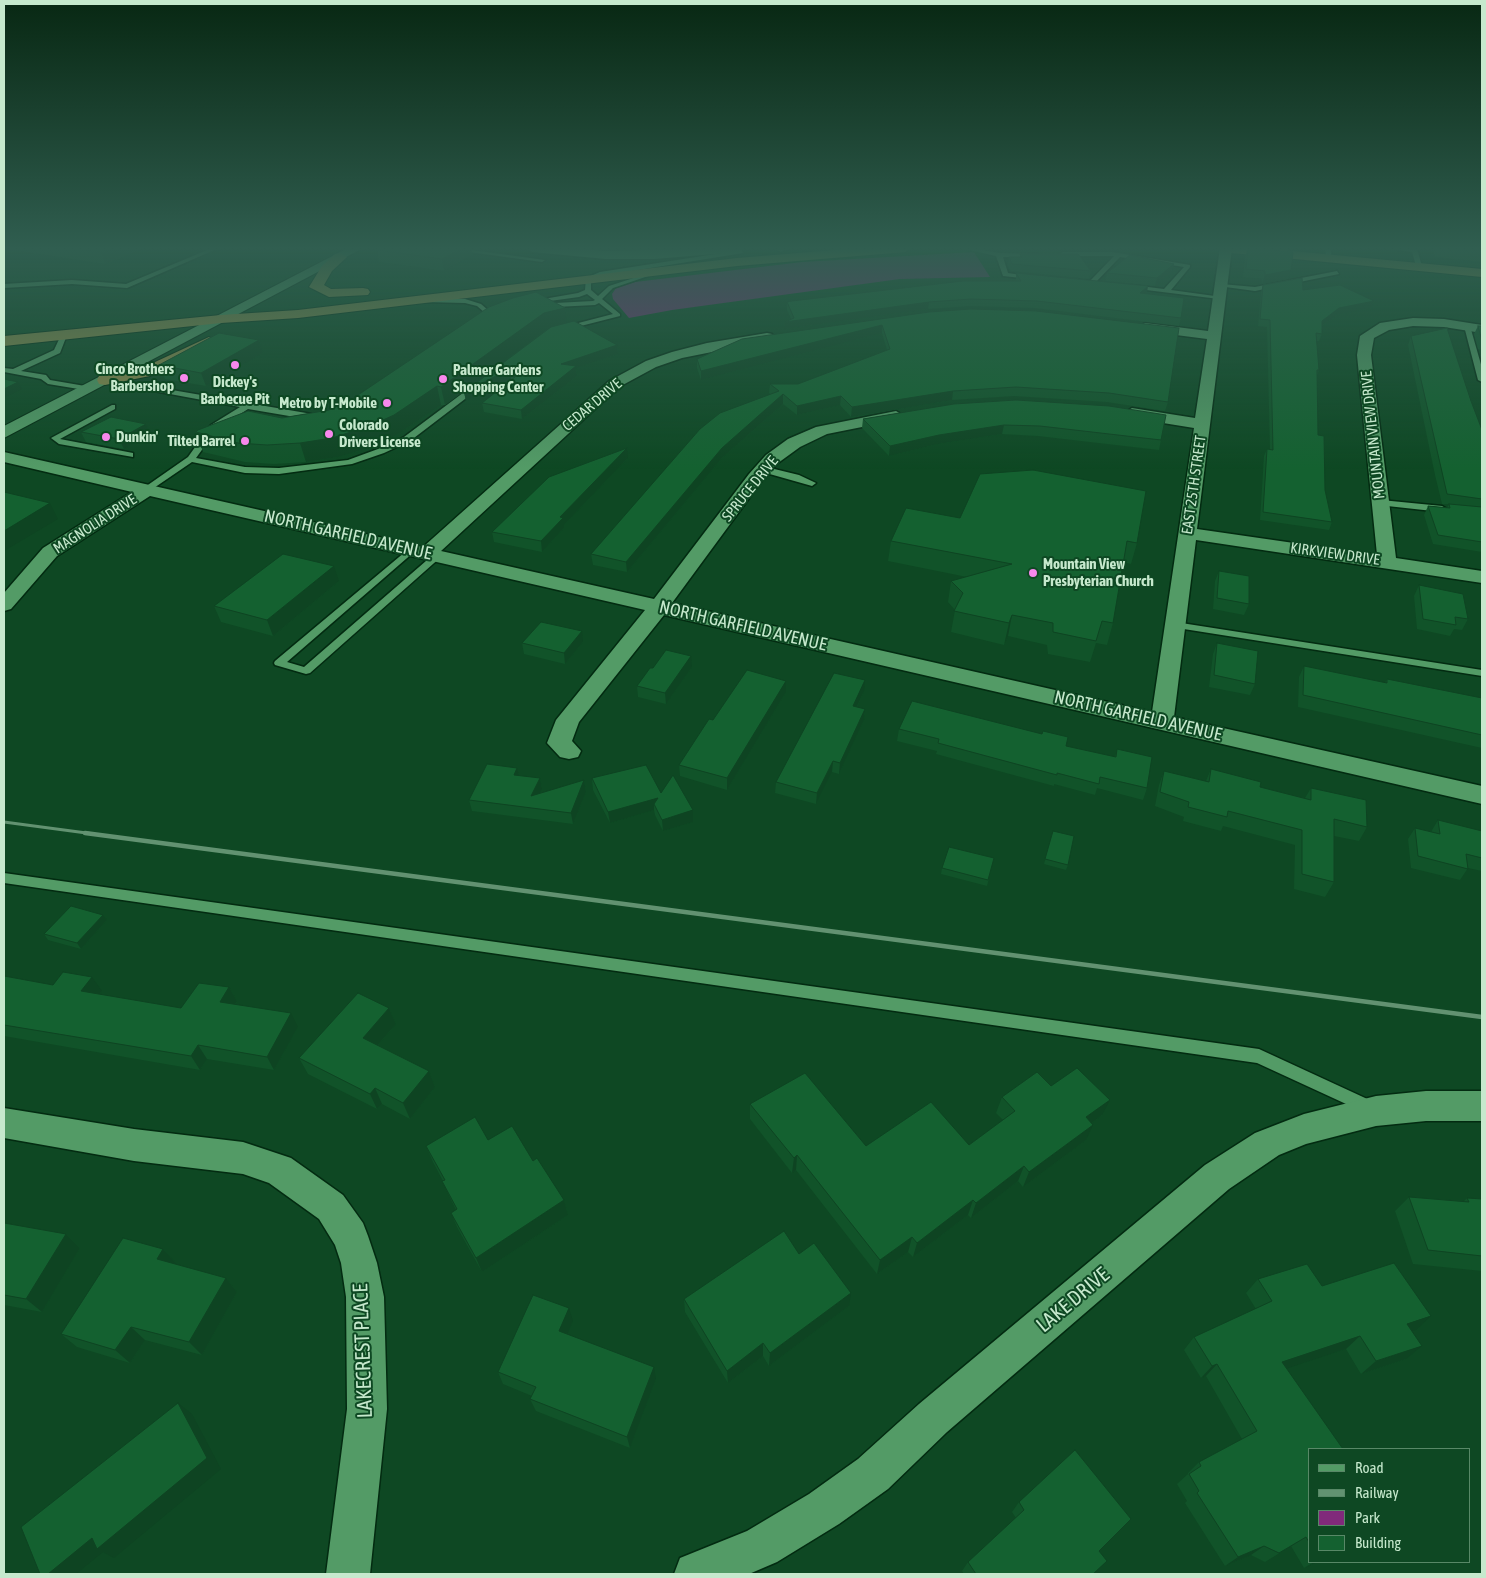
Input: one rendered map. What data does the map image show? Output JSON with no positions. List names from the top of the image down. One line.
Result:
{"streets":{"street":["CEDAR DRIVE","MOUNTAIN VIEW DRIVE","EAST 25TH STREET","SPRUCE DRIVE","MAGNOLIA DRIVE","NORTH GARFIELD AVENUE","KIRKVIEW DRIVE","LAKE DRIVE","LAKECREST PLACE"]},"crossings":[["CEDAR DRIVE","NORTH GARFIELD AVENUE"],["MOUNTAIN VIEW DRIVE","KIRKVIEW DRIVE"],["EAST 25TH STREET","NORTH GARFIELD AVENUE"],["EAST 25TH STREET","KIRKVIEW DRIVE"],["SPRUCE DRIVE","NORTH GARFIELD AVENUE"],["MAGNOLIA DRIVE","NORTH GARFIELD AVENUE"]],"places":["Dickey's Barbecue Pit","Cinco Brothers Barbershop","Palmer Gardens Shopping Center","Metro by T-Mobile","Colorado Drivers License","Dunkin'","Tilted Barrel","Mountain View Presbyterian Church"],"legend":["Road","Railway","Park","Building"]}
